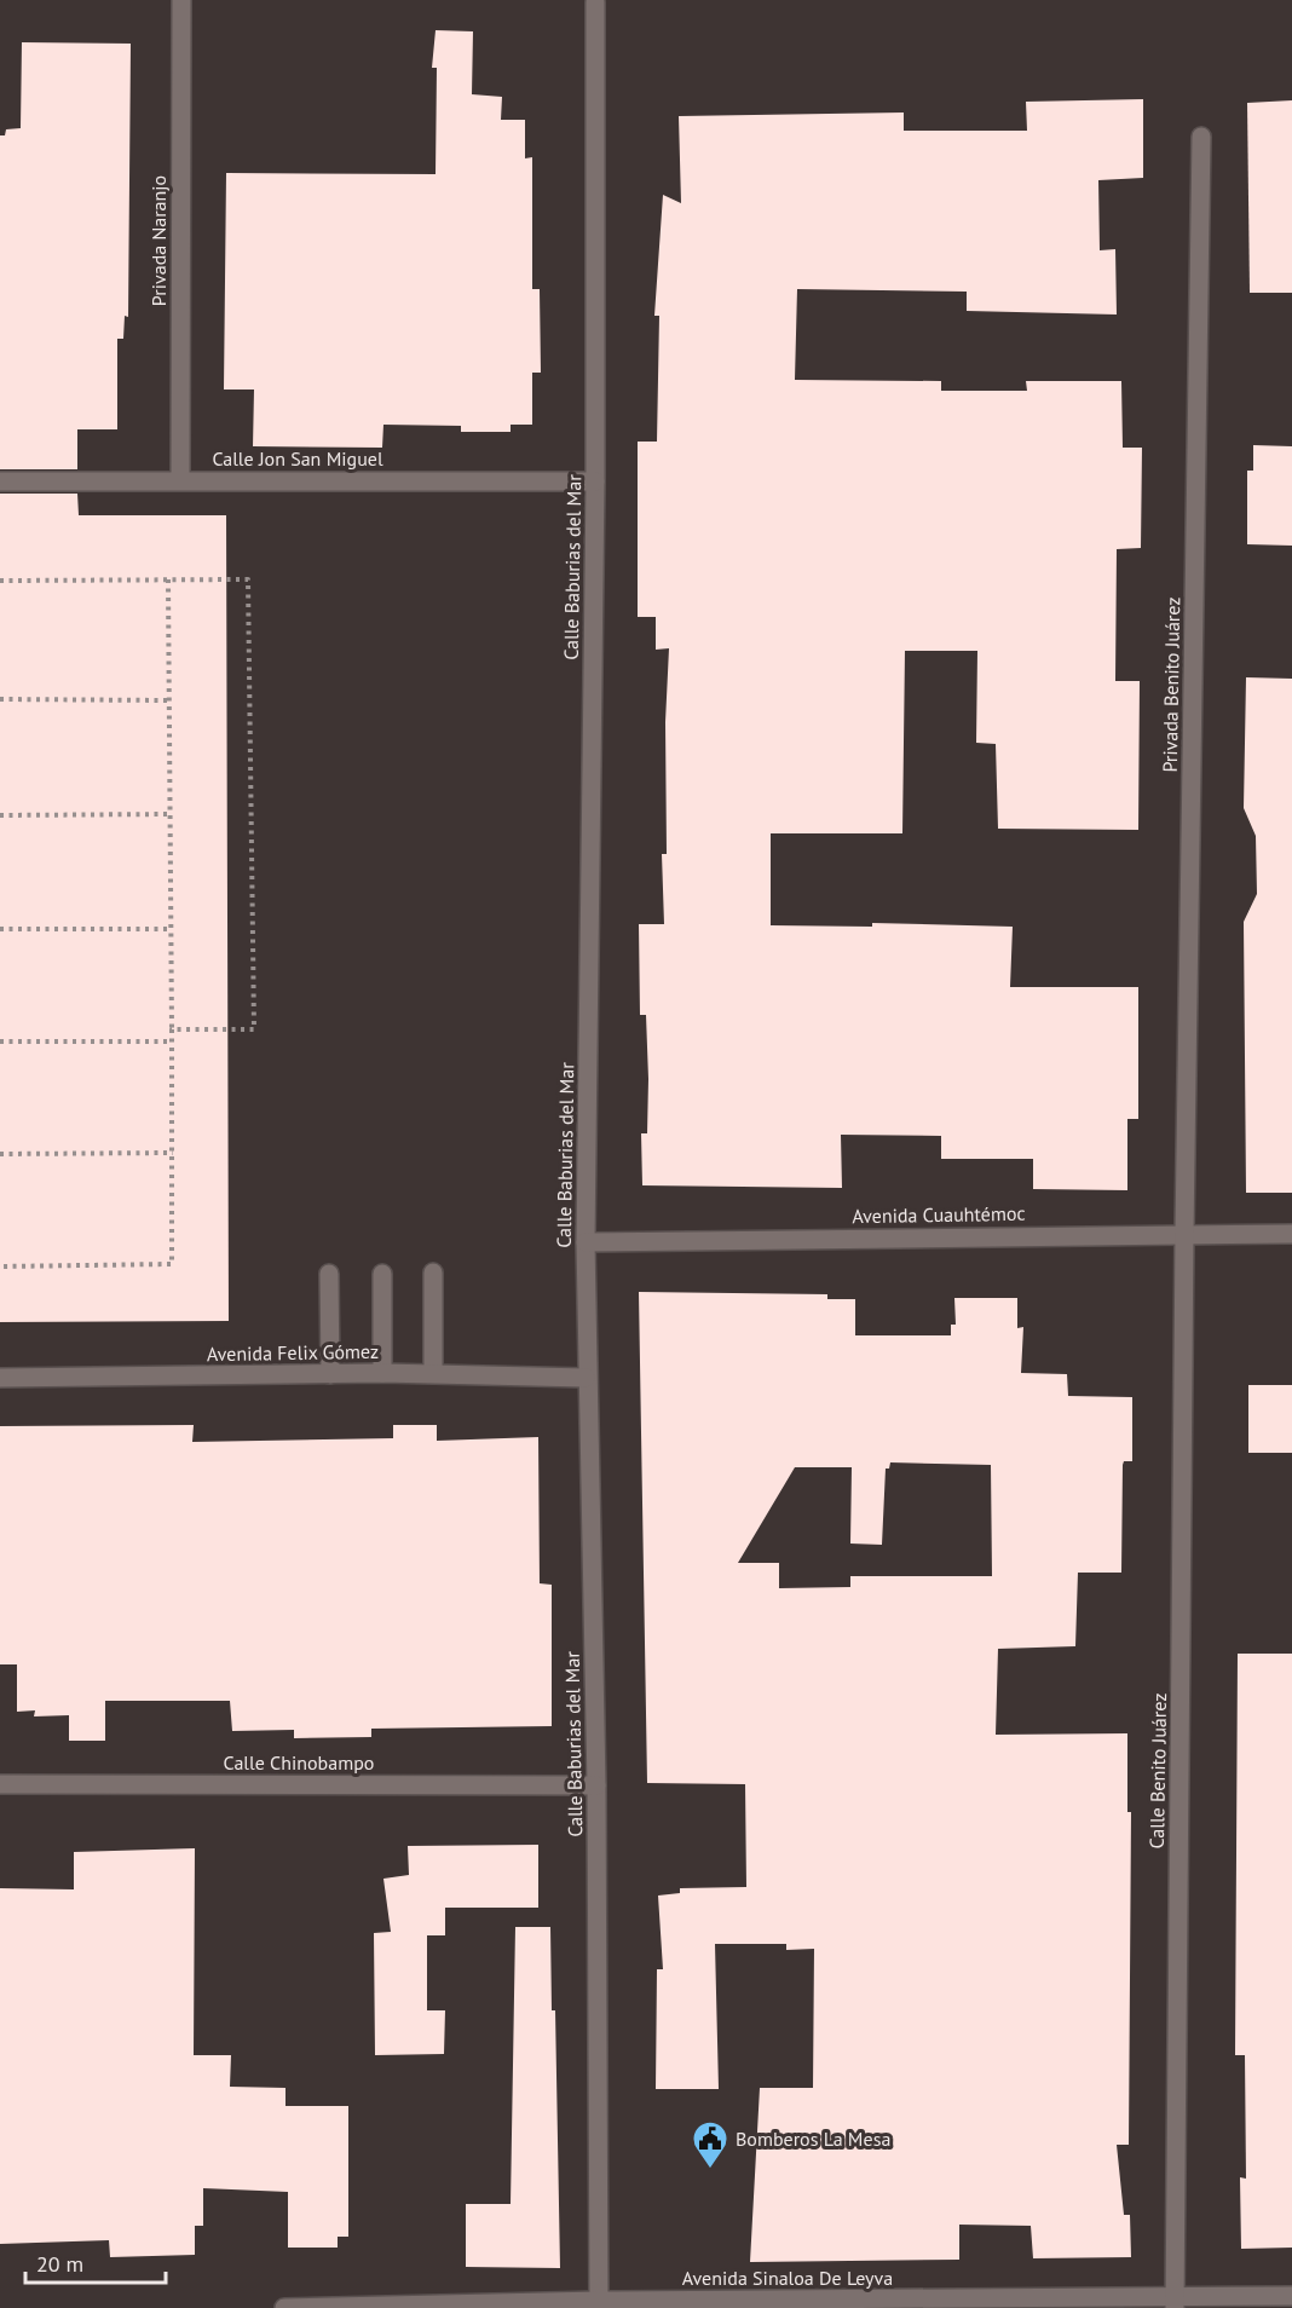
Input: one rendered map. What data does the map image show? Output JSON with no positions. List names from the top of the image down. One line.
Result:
{"streets":{"street":["Privada Naranjo","Calle Jon San Miguel","Calle Baburias del Mar","Privada Benito Juárez","Avenida Cuauhtémoc","Avenida Felix Gómez","Calle Chinobampo","Calle Benito Juárez","Avenida Sinaloa De Leyva"]},"crossings":[["Privada Naranjo","Calle Jon San Miguel"],["Calle Jon San Miguel","Calle Baburias del Mar"],["Calle Baburias del Mar","Avenida Cuauhtémoc"],["Calle Baburias del Mar","Avenida Felix Gómez"],["Calle Baburias del Mar","Calle Chinobampo"],["Calle Baburias del Mar","Avenida Sinaloa De Leyva"],["Privada Benito Juárez","Avenida Cuauhtémoc"],["Privada Benito Juárez","Calle Benito Juárez"],["Avenida Cuauhtémoc","Calle Benito Juárez"],["Calle Benito Juárez","Avenida Sinaloa De Leyva"]],"places":{"public building":["Bomberos La Mesa"]},"scale_bar":"20 m"}
